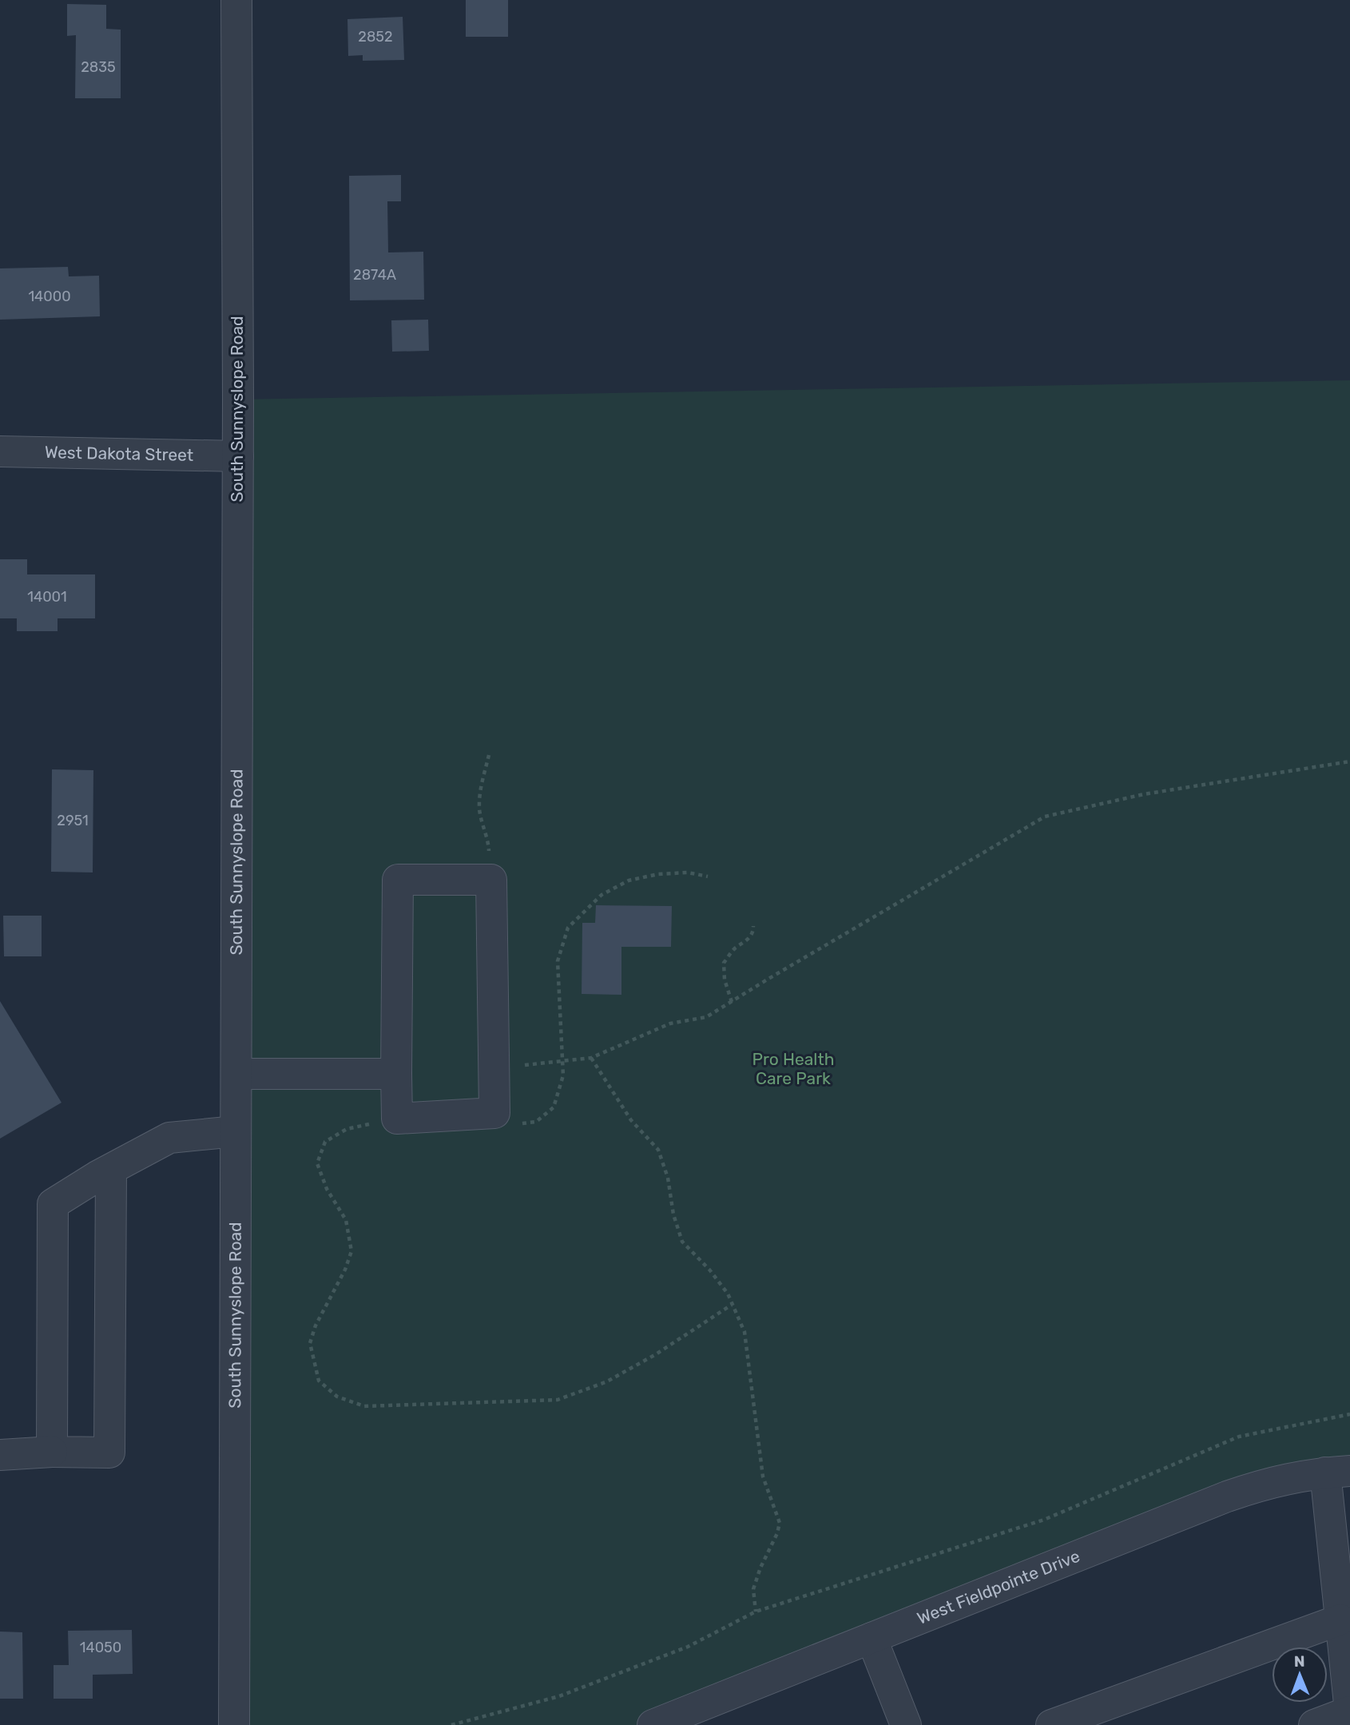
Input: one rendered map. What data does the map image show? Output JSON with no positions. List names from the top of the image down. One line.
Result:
{"streets":{"street":["South Sunnyslope Road","West Dakota Street","West Fieldpointe Drive"]},"crossings":[["South Sunnyslope Road","West Dakota Street"]],"parks":["Pro Health Care Park"],"house_numbers":["2852","2835","2874A","14000","14001","2951","14050"],"north":"top"}
